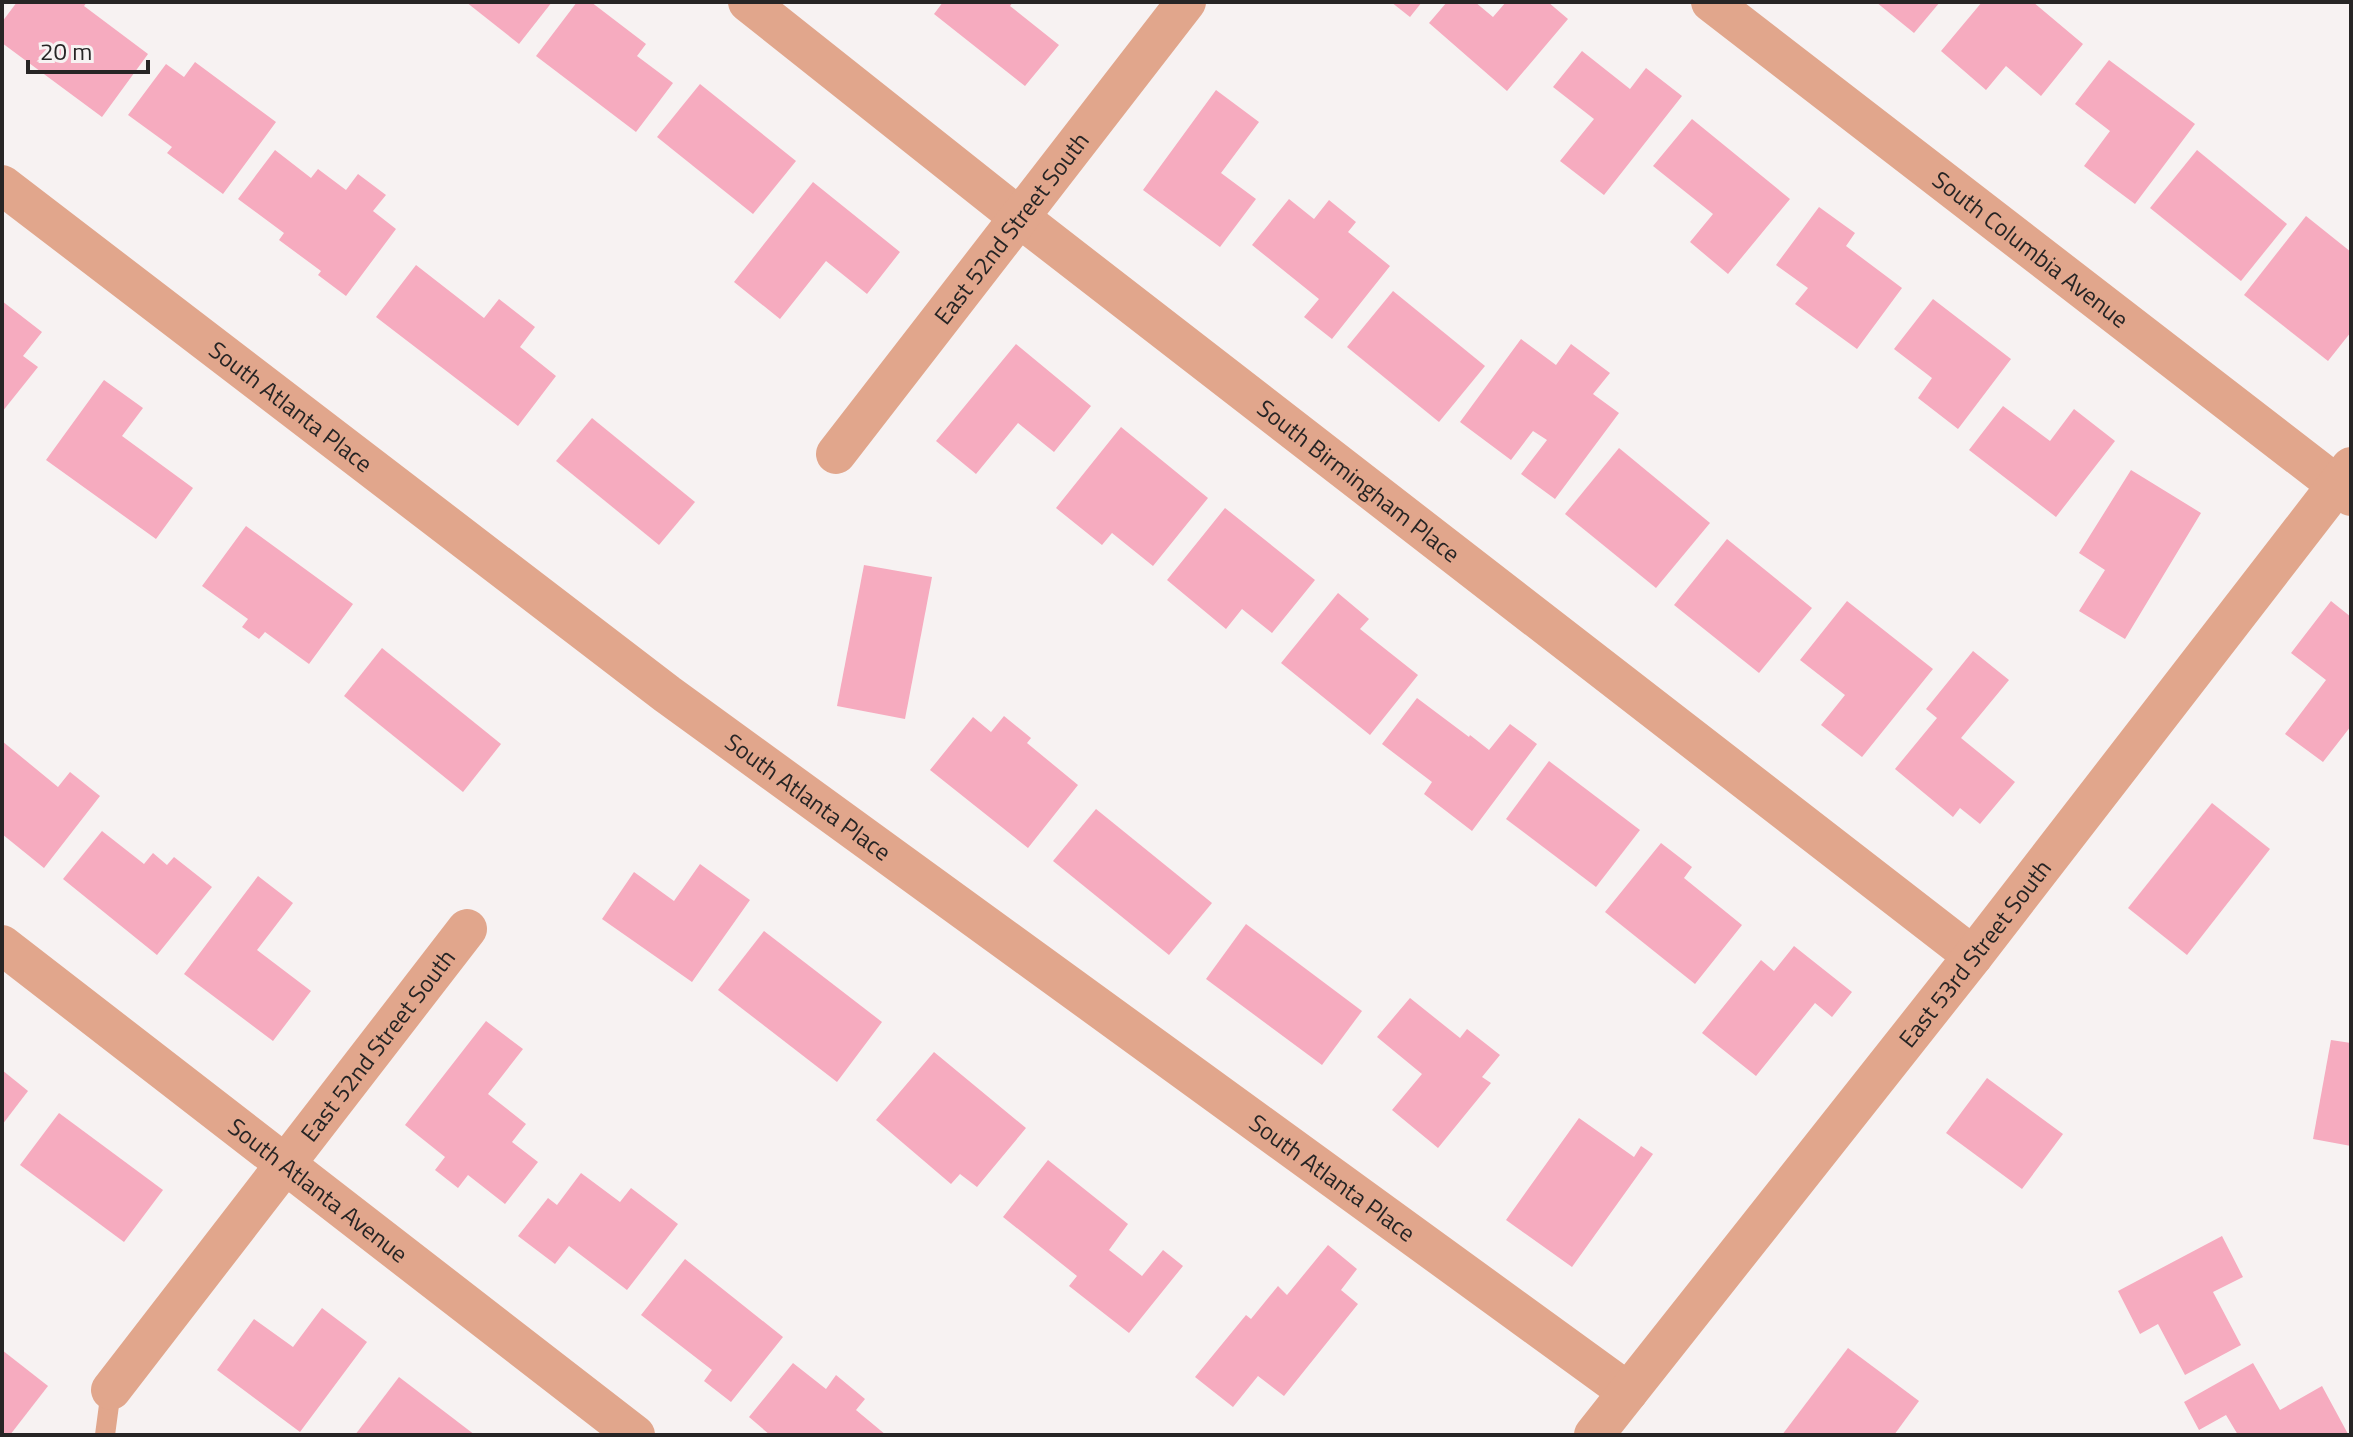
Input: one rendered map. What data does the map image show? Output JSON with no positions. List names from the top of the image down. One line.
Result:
{"streets":{"street":["East 52nd Street South","South Columbia Avenue","South Atlanta Place","South Birmingham Place","East 53rd Street South","South Atlanta Avenue"]},"crossings":[["East 52nd Street South","South Birmingham Place"],["East 52nd Street South","South Atlanta Avenue"],["South Columbia Avenue","East 53rd Street South"],["South Atlanta Place","East 53rd Street South"],["South Birmingham Place","East 53rd Street South"]],"scale_bar":"20 m"}
